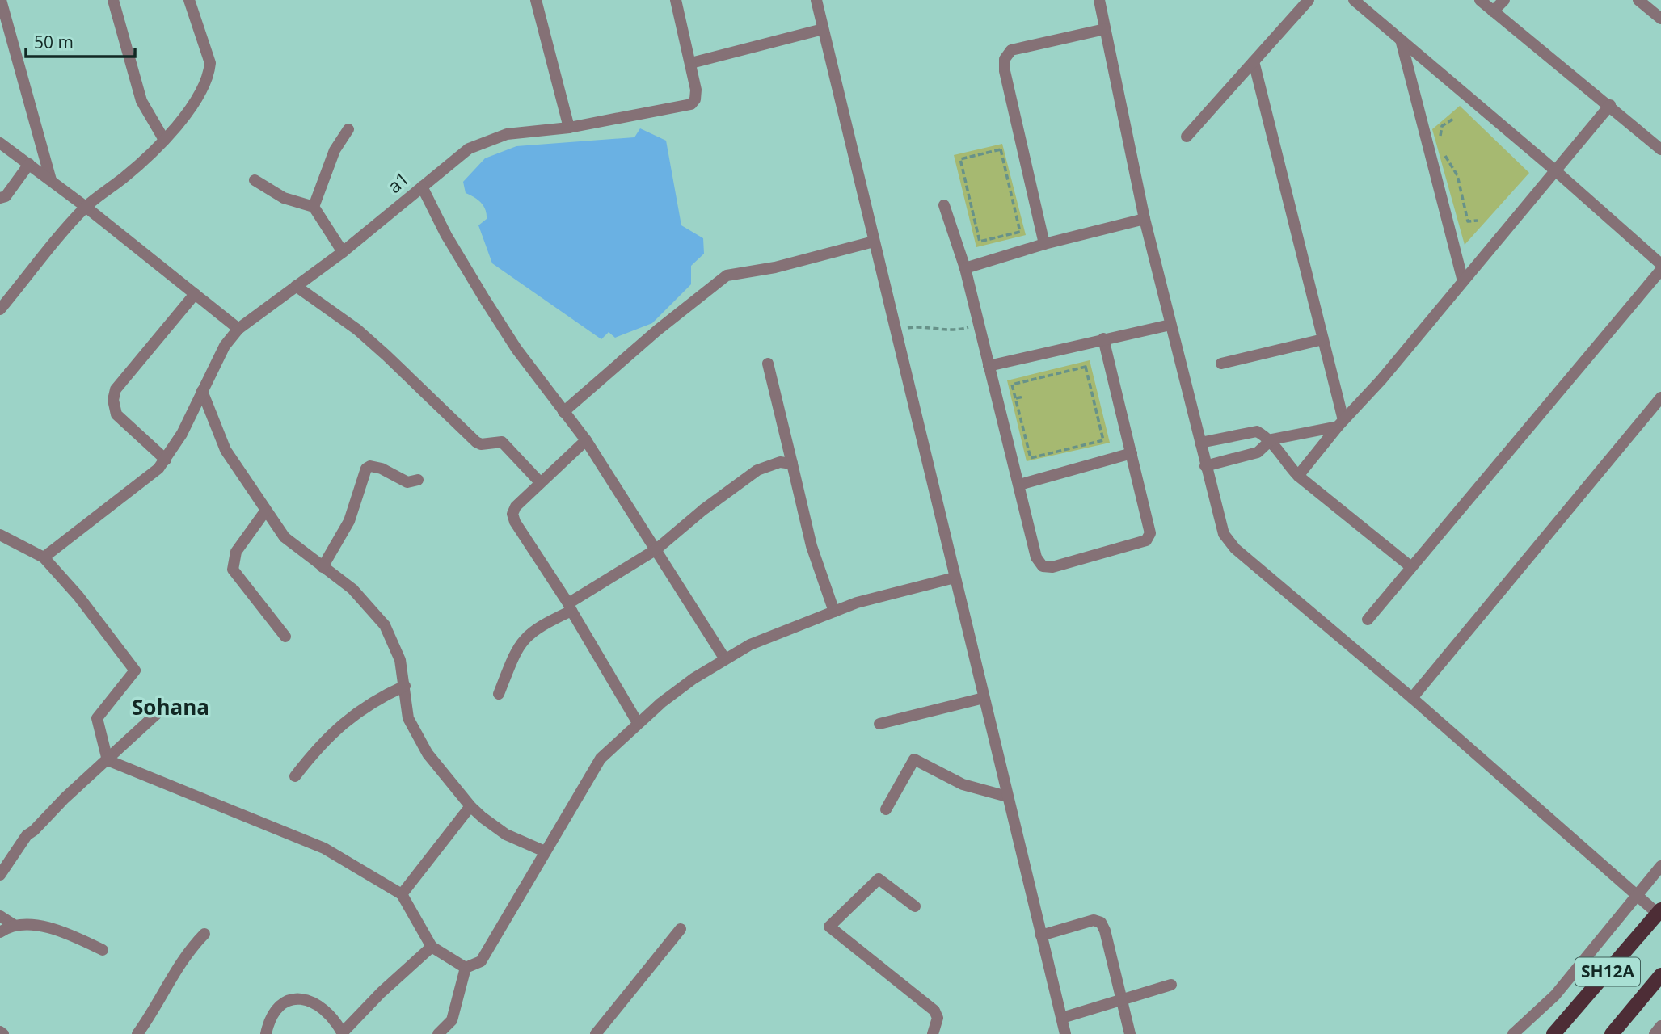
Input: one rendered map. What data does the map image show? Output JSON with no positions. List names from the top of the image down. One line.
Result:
{"streets":{"main road":["SH12A"],"street":["a1"]},"districts":["Sohana"],"scale_bar":"50 m"}
